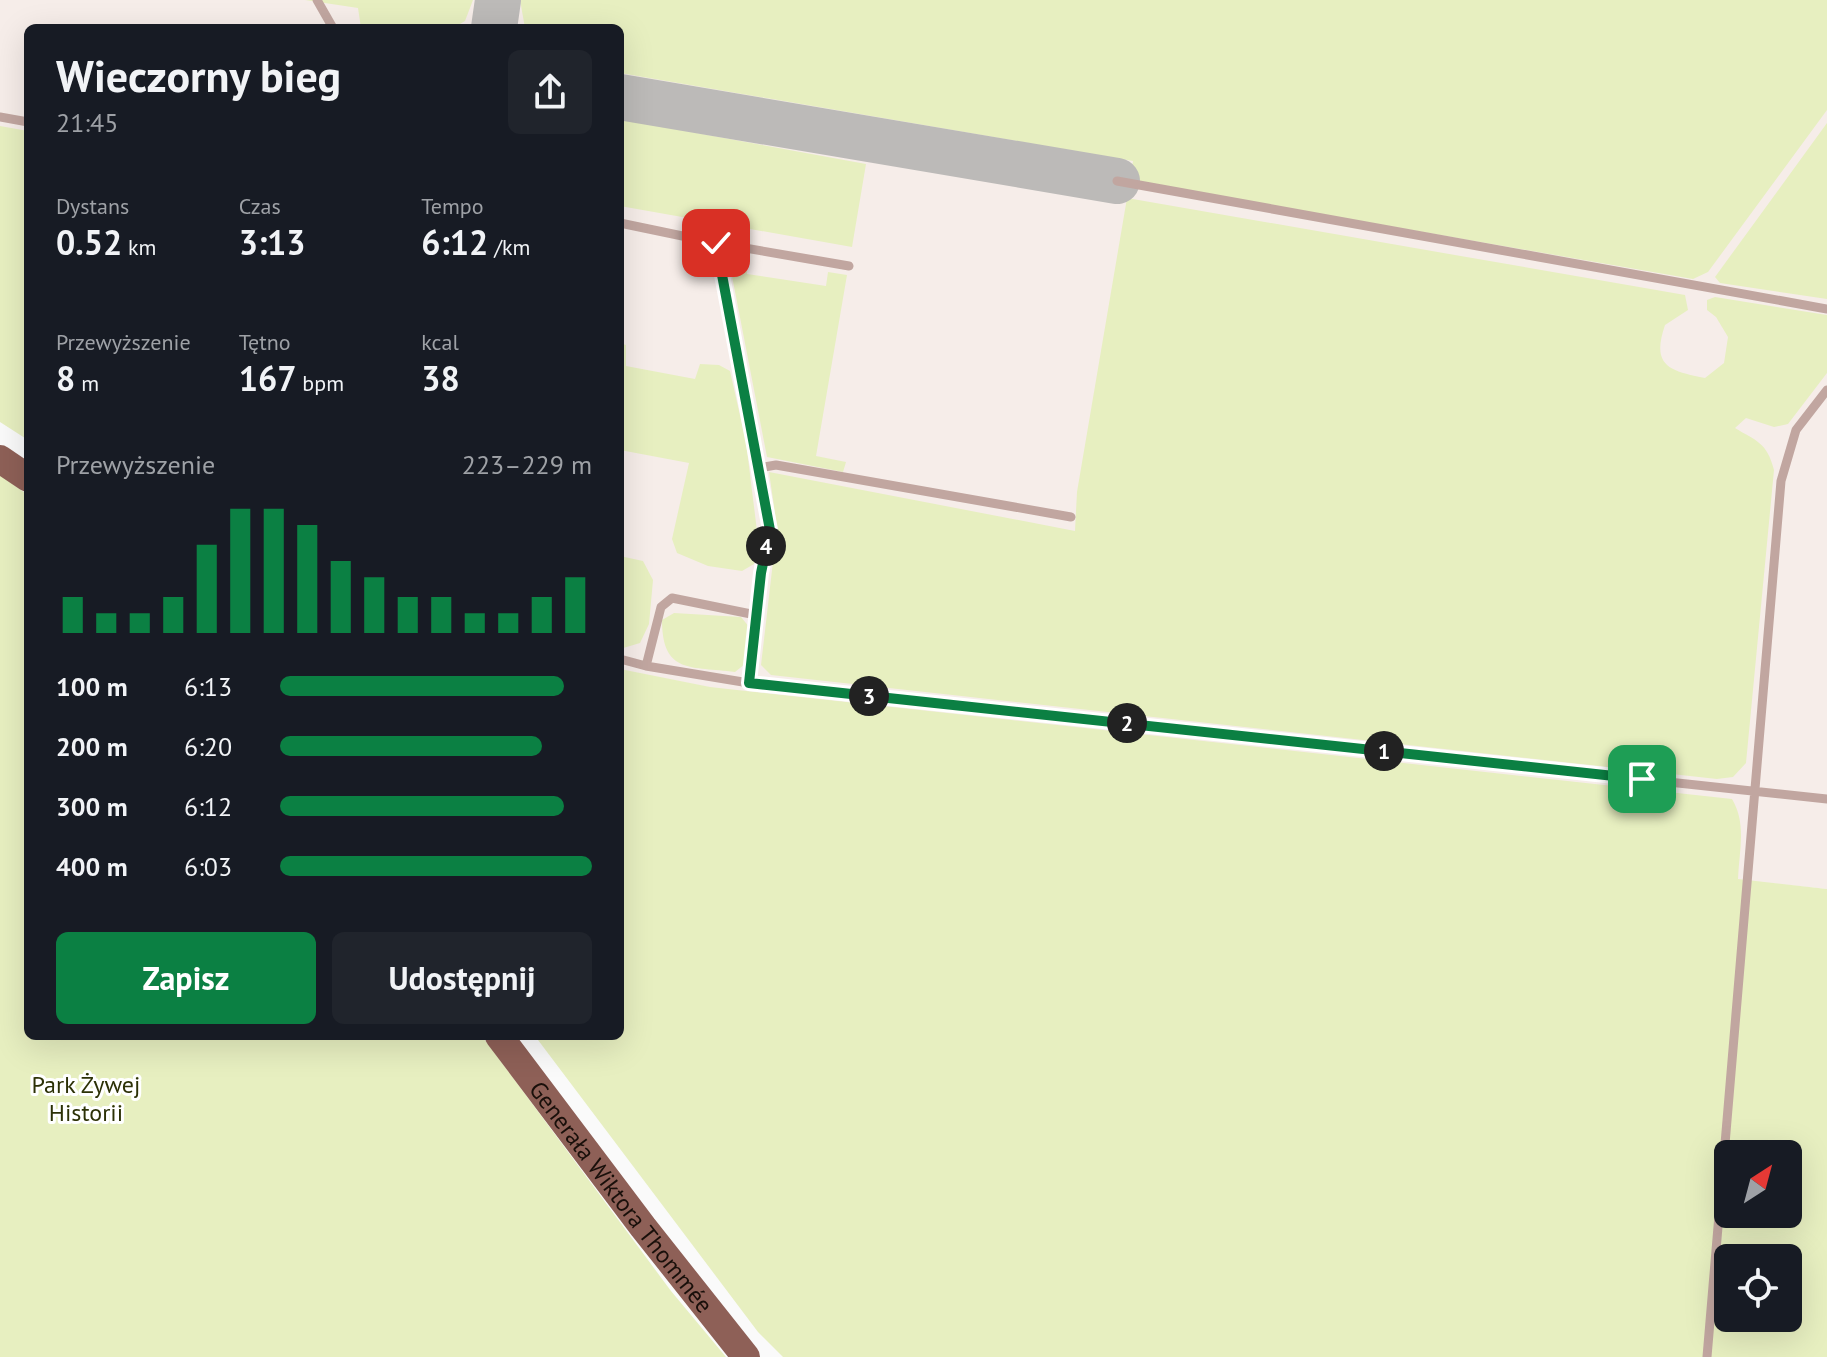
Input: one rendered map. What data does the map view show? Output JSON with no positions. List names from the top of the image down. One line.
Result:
{"streets":{"main road":["Generała Wiktora Thommée"]},"parks":["Park Żywej Historii"],"north":"top right","page":{"heading":["Wieczorny bieg","21:45"],"stats":[["Dystans","0.52 km"],["Czas","3:13"],["Tempo","6:12 /km"],["Przewyższenie","8 m"],["Tętno","167 bpm"],["kcal","38"]],"chart":["Przewyższenie","223–229 m"],"pins":["4","3","2","1"],"list":[{"name":"100 m","note":"6:13"},{"name":"200 m","note":"6:20"},{"name":"300 m","note":"6:12"},{"name":"400 m","note":"6:03"}],"buttons":["Zapisz","Udostępnij"]}}
